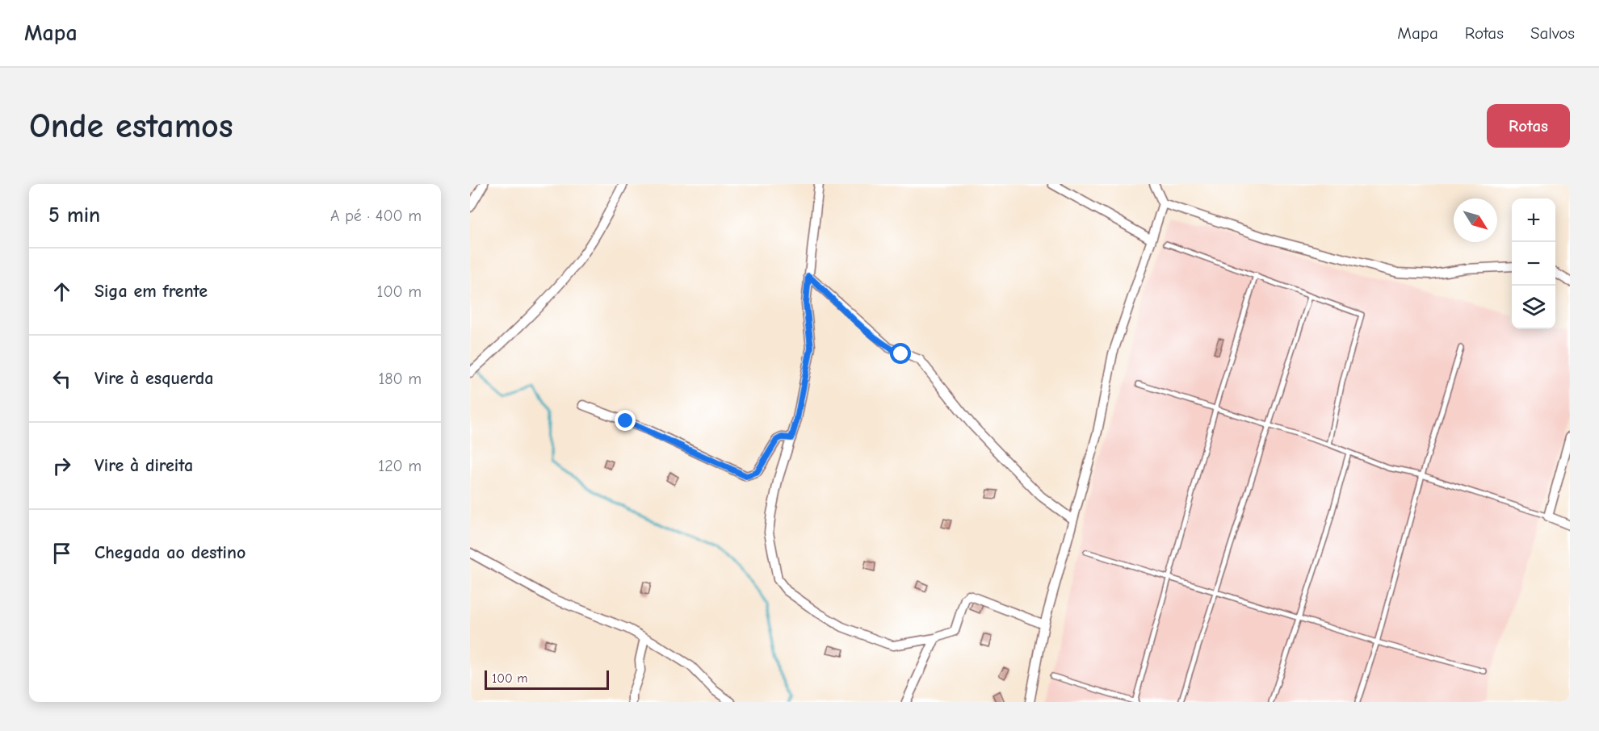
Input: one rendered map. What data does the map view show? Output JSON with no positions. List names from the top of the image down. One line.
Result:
{"scale_bar":"100 m","north":"bottom right","page":{"header":"Mapa","nav":["Mapa","Rotas","Salvos"],"buttons":"Rotas","title":"Onde estamos","heading":["5 min","A pé · 400 m"],"map_buttons":["+","−"],"list":[["Siga em frente","100 m"],["Vire à esquerda","180 m"],["Vire à direita","120 m"],"Chegada ao destino"],"scale":"100 m"}}
